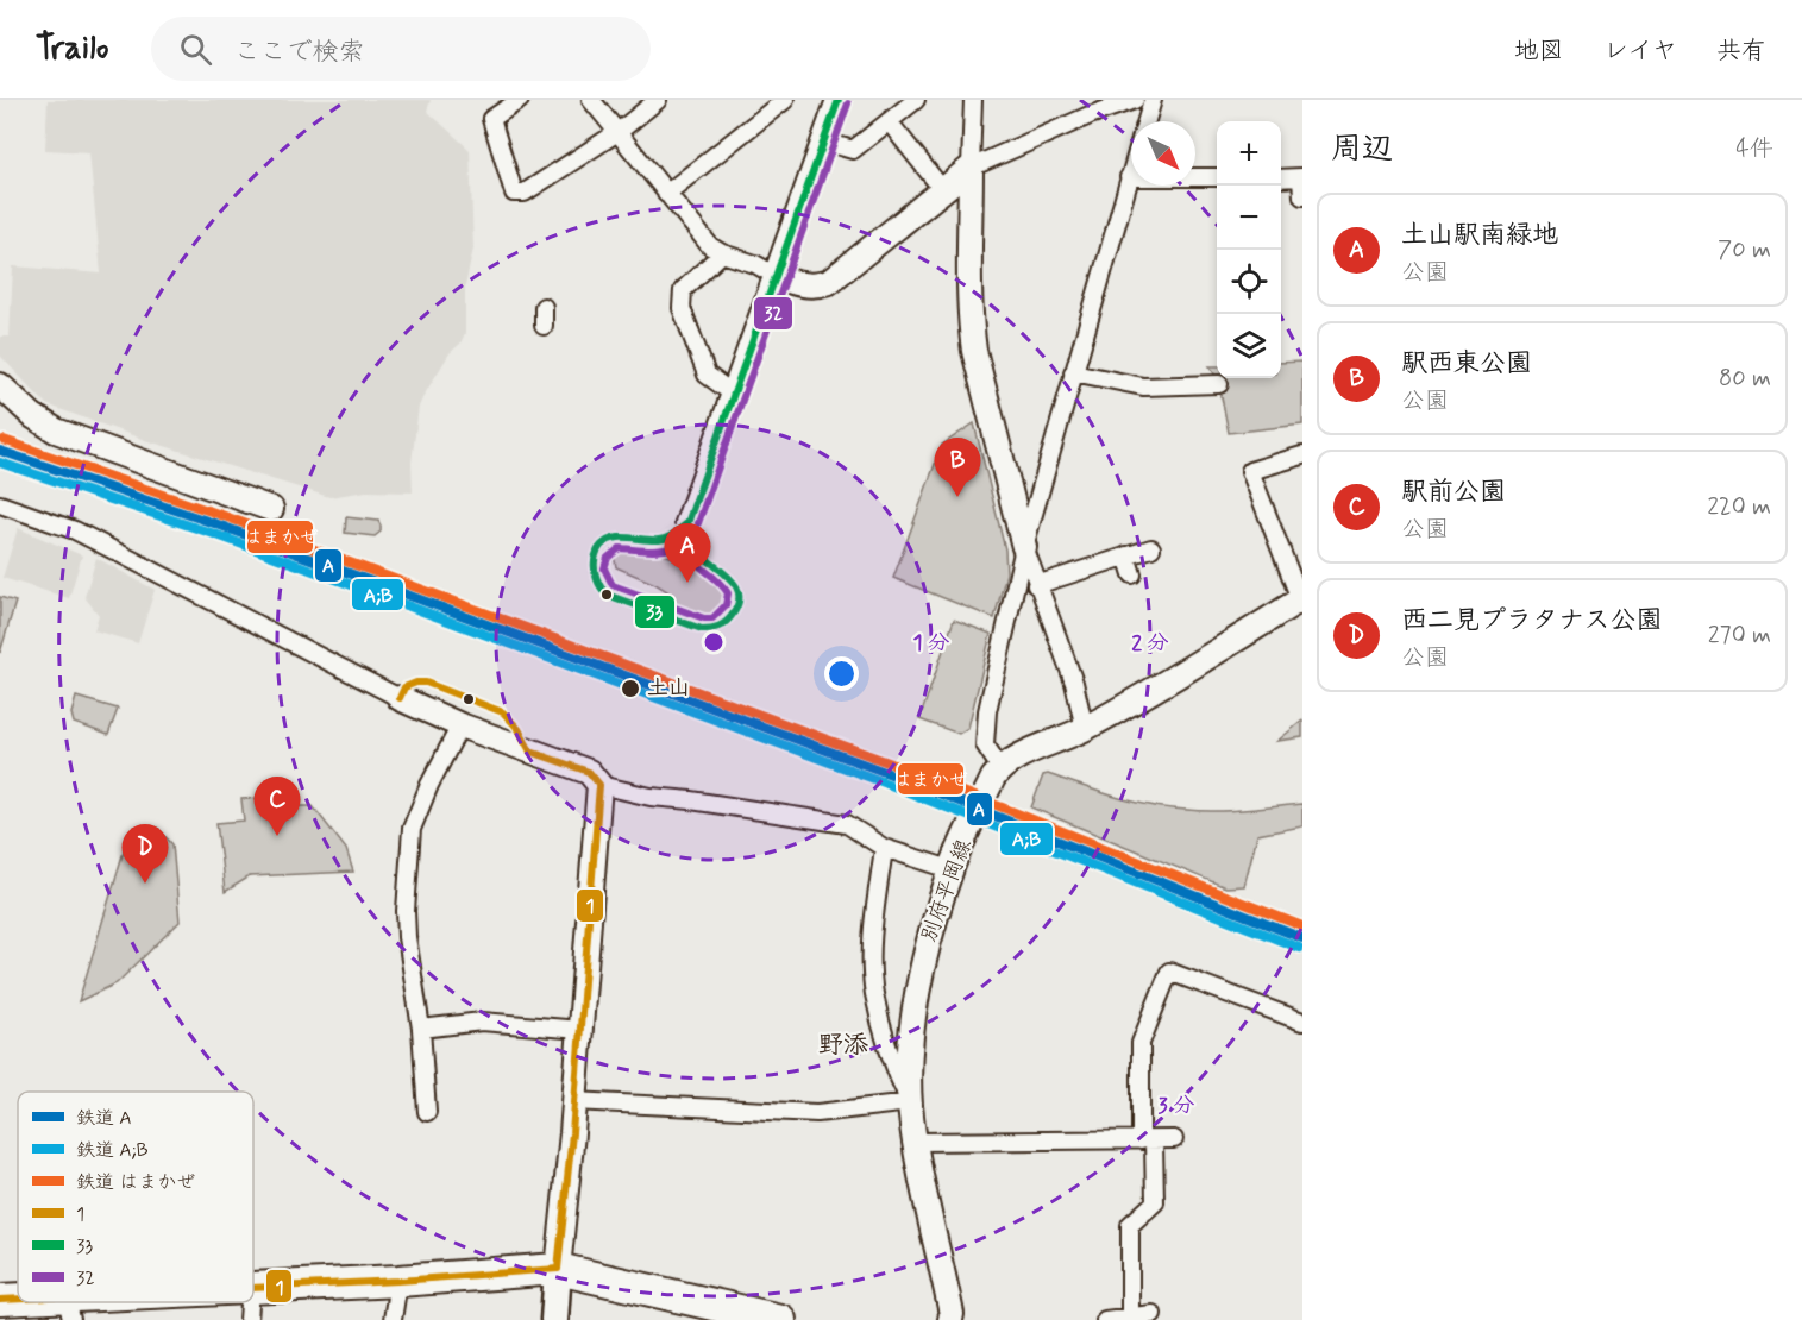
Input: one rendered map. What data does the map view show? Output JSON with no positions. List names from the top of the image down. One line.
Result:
{"streets":{"street":["別府平岡線"]},"districts":["野添"],"places":["土山"],"lines":["transit line 33","transit line 32","rail line はまかぜ","rail line A","rail line A;B","transit line 1"],"legend":["鉄道 A","鉄道 A;B","鉄道 はまかぜ","1","33","32"],"north":"bottom right","page":{"header":"Trailo","search":"ここで検索","nav":["地図","レイヤ","共有"],"heading":["周辺","4件"],"map_buttons":["+","−"],"list":[{"mark":"A","name":"土山駅南緑地","note":"公園","value":"70 m"},{"mark":"B","name":"駅西東公園","note":"公園","value":"80 m"},{"mark":"C","name":"駅前公園","note":"公園","value":"220 m"},{"mark":"D","name":"西二見プラタナス公園","note":"公園","value":"270 m"}],"pins":["B","A","C","D"]},"rings":["1 分","2 分","3 分"]}
